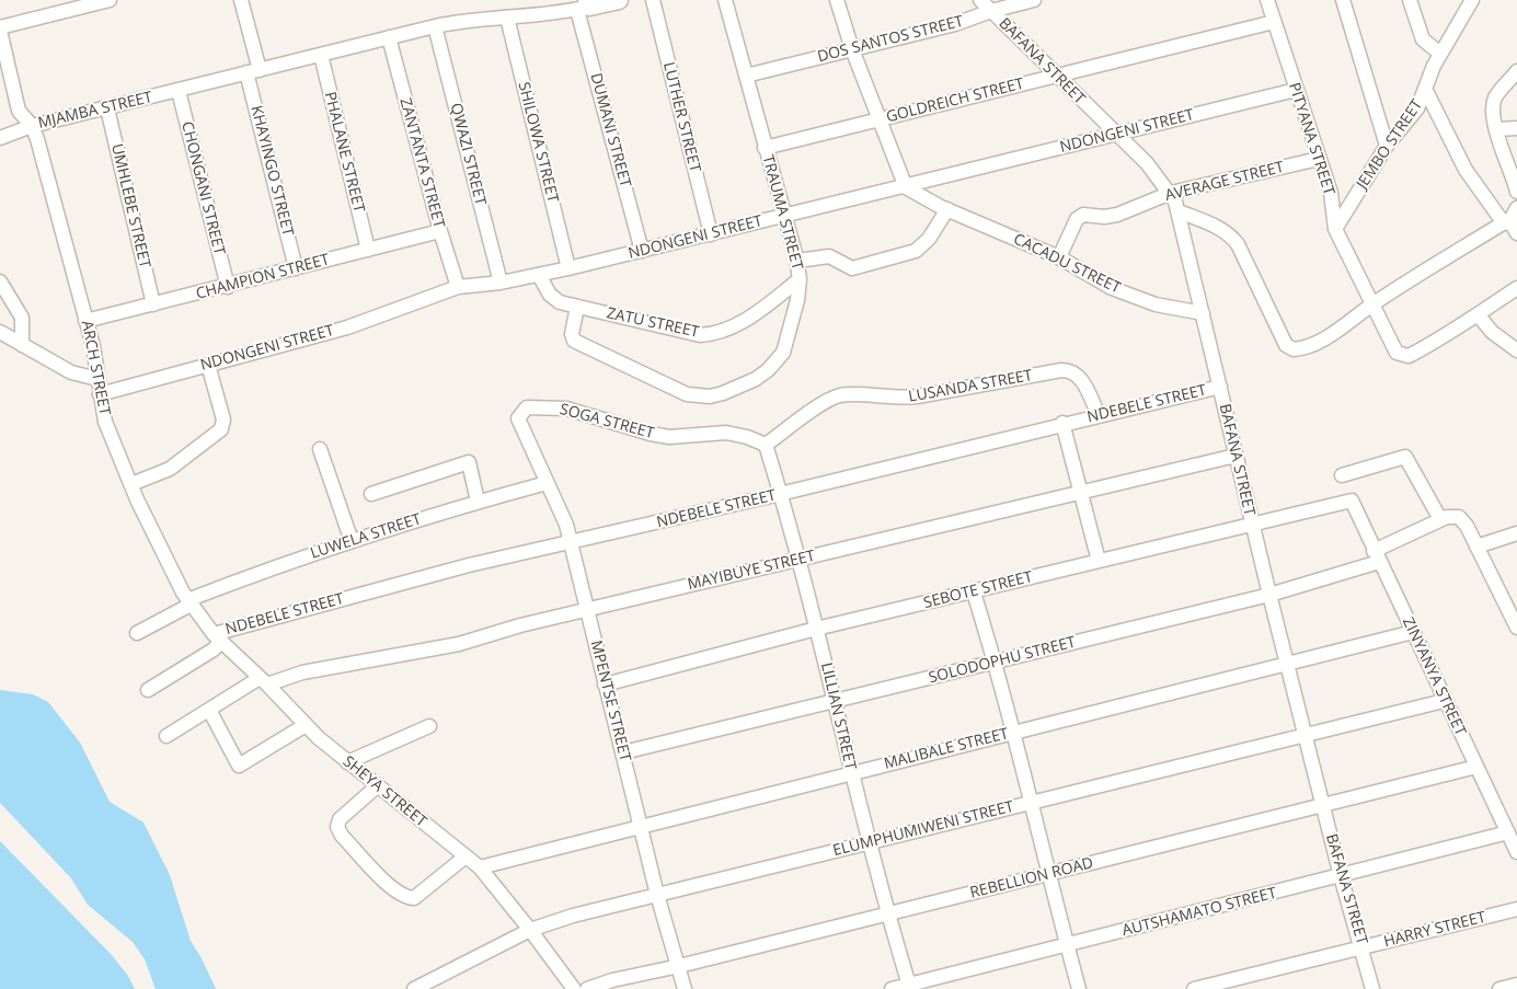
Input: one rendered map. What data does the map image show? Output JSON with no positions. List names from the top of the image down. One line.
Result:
{"streets":{"street":["DOS SANTOS STREET","BAFANA STREET","GOLDREICH STREET","MJAMBA STREET","LUTHER STREET","DUMANI STREET","NDONGENI STREET","PITYANA STREET","SHILOWA STREET","JEMBO STREET","PHALANE STREET","QWAZI STREET","ZANTANTA STREET","KHAYINGO STREET","AVERAGE STREET","CHONGANI STREET","UMHLEBE STREET","TRAUMA STREET","CACADU STREET","CHAMPION STREET","ZATU STREET","ARCH STREET","LUSANDA STREET","NDEBELE STREET","SOGA STREET","LUWELA STREET","MAYIBUYE STREET","SEBOTE STREET","SOLODOPHU STREET","ZINYANYA STREET","MPENTSE STREET","LILLIAN STREET","MALIBALE STREET","SHEYA STREET","ELUMPHUMIWENI STREET","REBELLION ROAD","AUTSHAMATO STREET","HARRY STREET"]},"crossings":[["DOS SANTOS STREET","BAFANA STREET"],["DOS SANTOS STREET","TRAUMA STREET"],["BAFANA STREET","GOLDREICH STREET"],["BAFANA STREET","NDONGENI STREET"],["BAFANA STREET","AVERAGE STREET"],["BAFANA STREET","CACADU STREET"],["BAFANA STREET","NDEBELE STREET"],["BAFANA STREET","MAYIBUYE STREET"],["BAFANA STREET","SEBOTE STREET"],["BAFANA STREET","SOLODOPHU STREET"],["BAFANA STREET","MALIBALE STREET"],["BAFANA STREET","ELUMPHUMIWENI STREET"],["BAFANA STREET","REBELLION ROAD"],["BAFANA STREET","AUTSHAMATO STREET"],["BAFANA STREET","HARRY STREET"],["GOLDREICH STREET","PITYANA STREET"],["GOLDREICH STREET","TRAUMA STREET"],["MJAMBA STREET","DUMANI STREET"],["MJAMBA STREET","SHILOWA STREET"],["MJAMBA STREET","PHALANE STREET"],["MJAMBA STREET","QWAZI STREET"],["MJAMBA STREET","ZANTANTA STREET"],["MJAMBA STREET","KHAYINGO STREET"],["MJAMBA STREET","CHONGANI STREET"],["MJAMBA STREET","UMHLEBE STREET"],["MJAMBA STREET","ARCH STREET"],["LUTHER STREET","NDONGENI STREET"],["DUMANI STREET","NDONGENI STREET"],["NDONGENI STREET","PITYANA STREET"],["NDONGENI STREET","SHILOWA STREET"],["NDONGENI STREET","QWAZI STREET"],["NDONGENI STREET","ZANTANTA STREET"],["NDONGENI STREET","TRAUMA STREET"],["NDONGENI STREET","CACADU STREET"],["NDONGENI STREET","ZATU STREET"],["NDONGENI STREET","ARCH STREET"],["PITYANA STREET","JEMBO STREET"],["PITYANA STREET","AVERAGE STREET"],["PHALANE STREET","CHAMPION STREET"],["ZANTANTA STREET","CHAMPION STREET"],["KHAYINGO STREET","CHAMPION STREET"],["AVERAGE STREET","CACADU STREET"],["CHONGANI STREET","CHAMPION STREET"],["UMHLEBE STREET","CHAMPION STREET"],["TRAUMA STREET","ZATU STREET"],["CHAMPION STREET","ARCH STREET"],["ARCH STREET","LUWELA STREET"],["ARCH STREET","SHEYA STREET"],["LUSANDA STREET","NDEBELE STREET"],["LUSANDA STREET","SOGA STREET"],["LUSANDA STREET","LILLIAN STREET"],["NDEBELE STREET","MPENTSE STREET"],["NDEBELE STREET","LILLIAN STREET"],["NDEBELE STREET","SHEYA STREET"],["SOGA STREET","MPENTSE STREET"],["SOGA STREET","LILLIAN STREET"],["LUWELA STREET","MPENTSE STREET"],["LUWELA STREET","SHEYA STREET"],["MAYIBUYE STREET","MPENTSE STREET"],["MAYIBUYE STREET","LILLIAN STREET"],["MAYIBUYE STREET","SHEYA STREET"],["SEBOTE STREET","ZINYANYA STREET"],["SEBOTE STREET","MPENTSE STREET"],["SEBOTE STREET","LILLIAN STREET"],["SOLODOPHU STREET","ZINYANYA STREET"],["SOLODOPHU STREET","MPENTSE STREET"],["SOLODOPHU STREET","LILLIAN STREET"],["ZINYANYA STREET","MALIBALE STREET"],["ZINYANYA STREET","ELUMPHUMIWENI STREET"],["ZINYANYA STREET","REBELLION ROAD"],["ZINYANYA STREET","AUTSHAMATO STREET"],["MPENTSE STREET","MALIBALE STREET"],["MPENTSE STREET","ELUMPHUMIWENI STREET"],["MPENTSE STREET","REBELLION ROAD"],["LILLIAN STREET","MALIBALE STREET"],["LILLIAN STREET","ELUMPHUMIWENI STREET"],["LILLIAN STREET","REBELLION ROAD"],["LILLIAN STREET","AUTSHAMATO STREET"],["MALIBALE STREET","SHEYA STREET"],["SHEYA STREET","ELUMPHUMIWENI STREET"]]}
